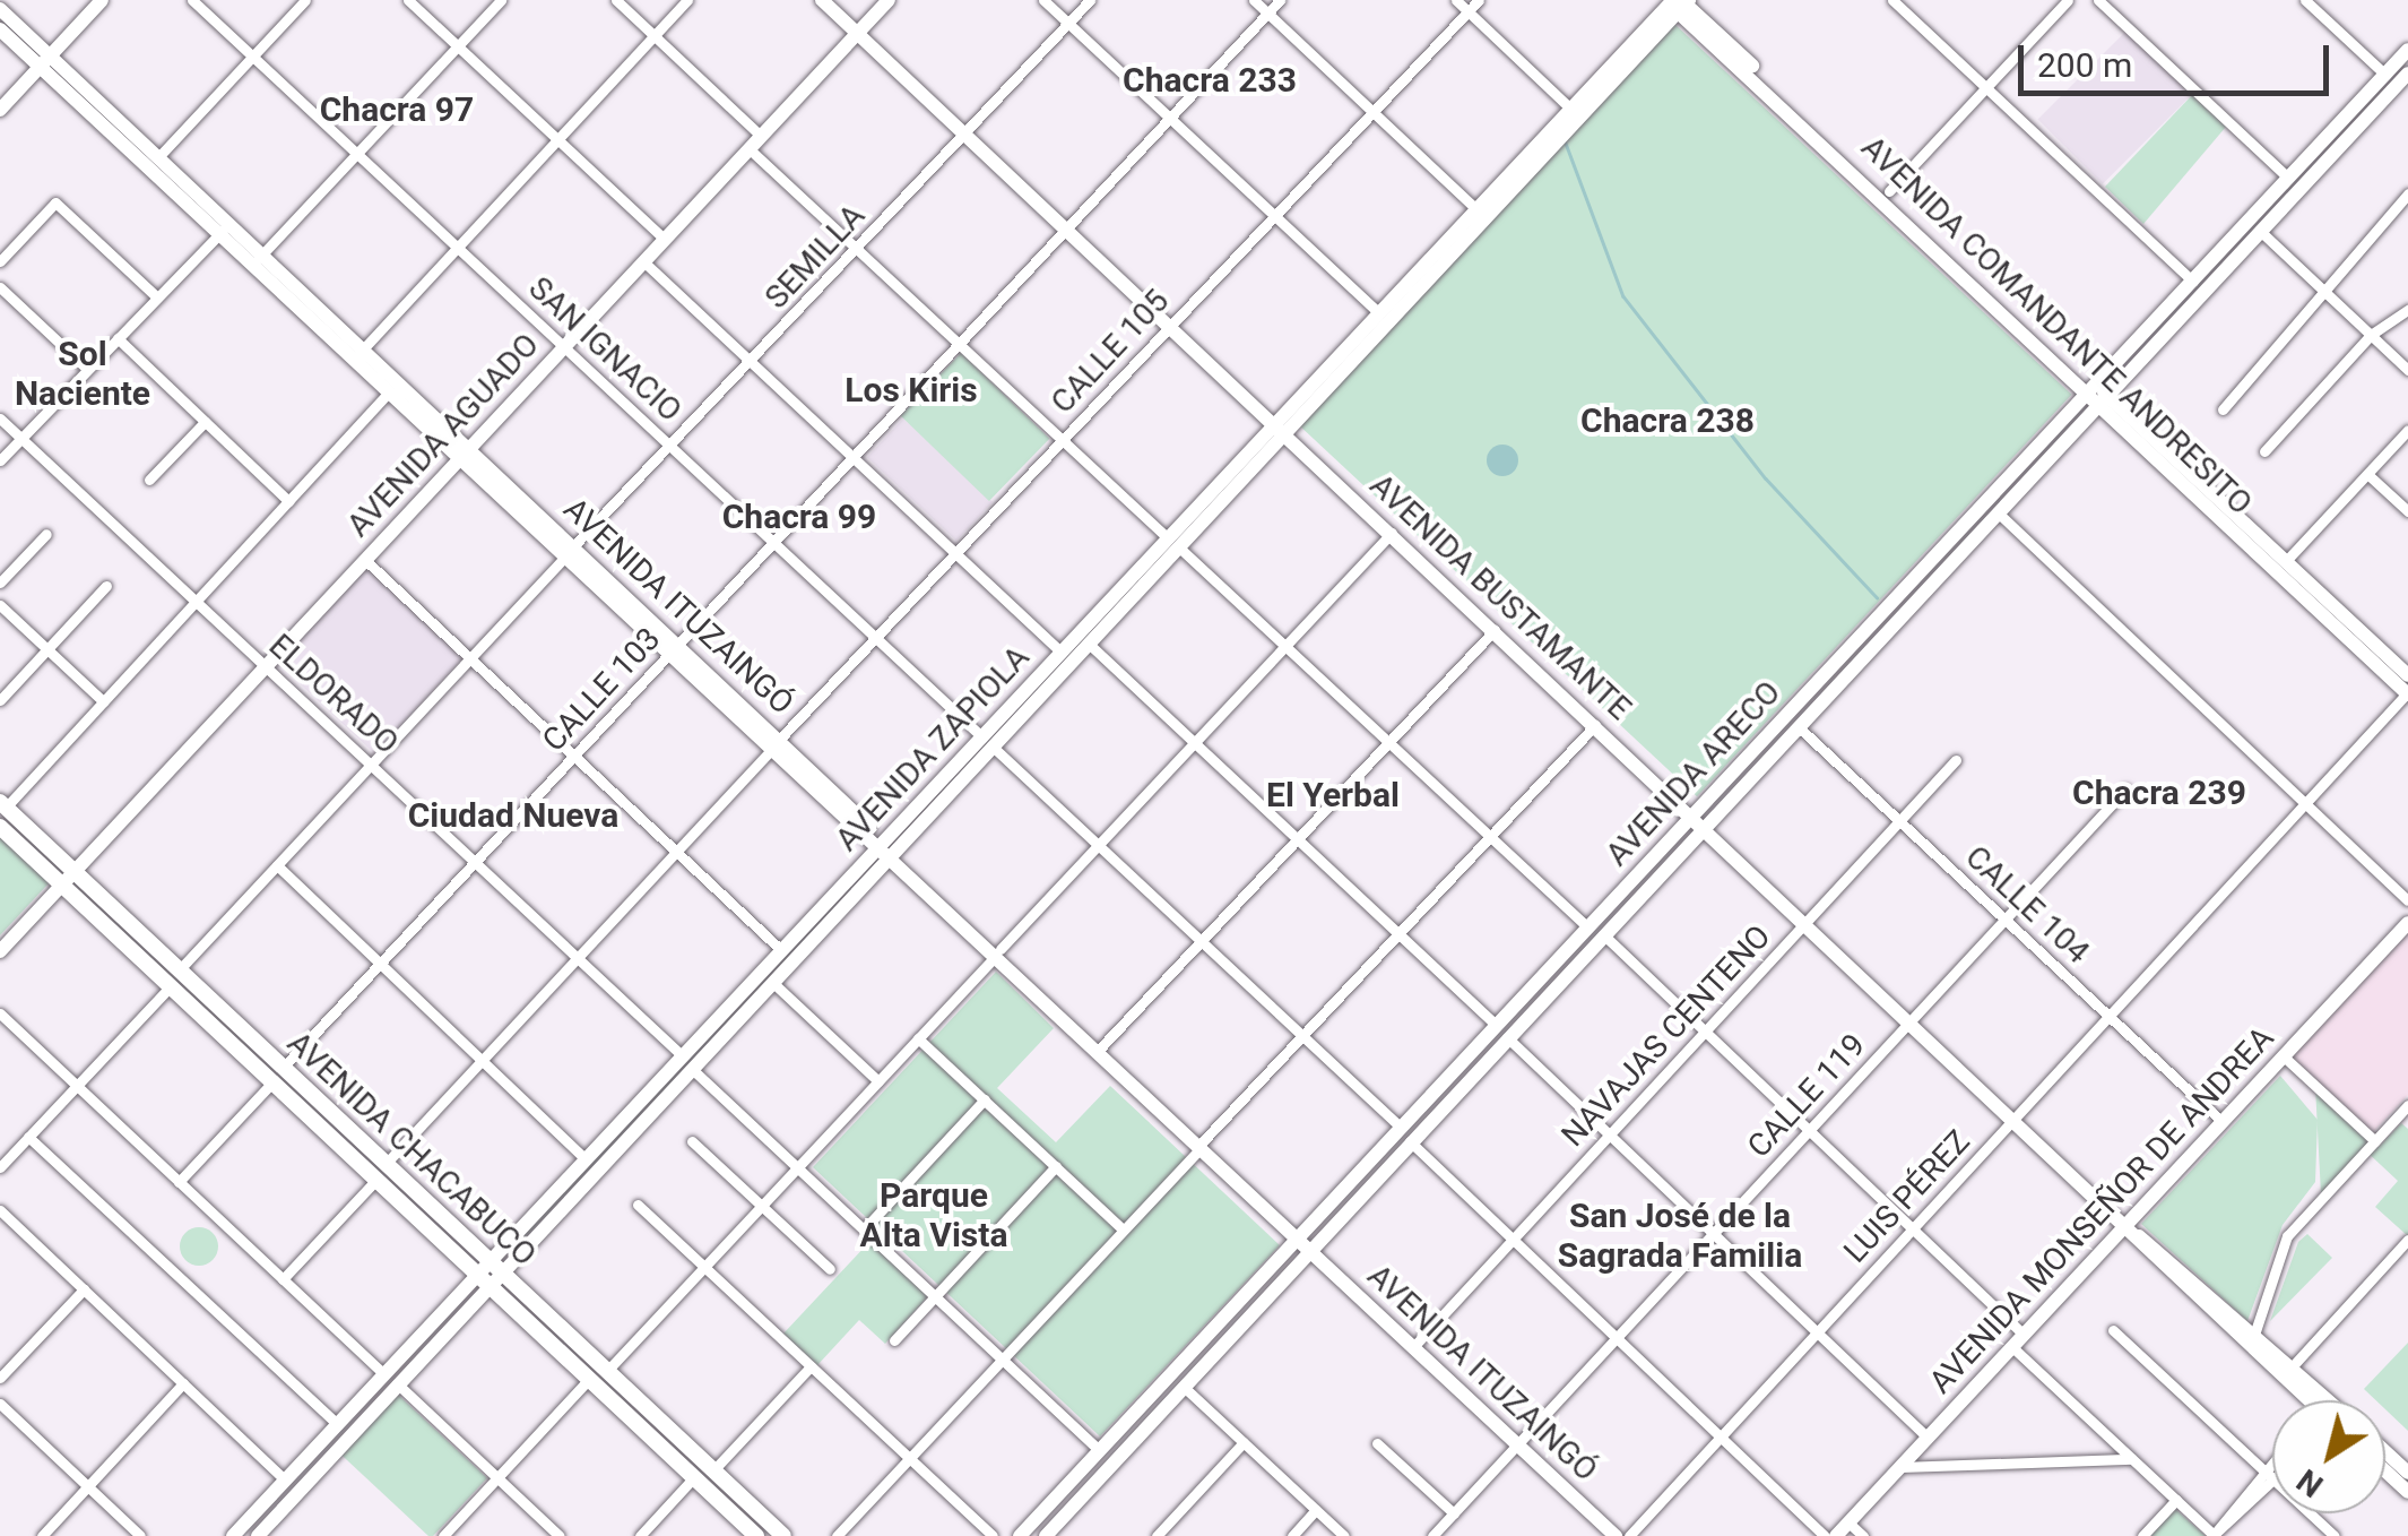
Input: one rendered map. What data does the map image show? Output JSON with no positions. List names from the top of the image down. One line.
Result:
{"streets":{"main road":["AVENIDA COMANDANTE ANDRESITO","AVENIDA AGUADO","AVENIDA BUSTAMANTE","AVENIDA ITUZAINGÓ","AVENIDA ZAPIOLA","AVENIDA ARECO","AVENIDA CHACABUCO","AVENIDA MONSEÑOR DE ANDREA"],"street":["SEMILLA","SAN IGNACIO","CALLE 105","CALLE 103","ELDORADO","CALLE 104","NAVAJAS CENTENO","CALLE 119","LUIS PÉREZ"]},"crossings":[["SEMILLA","SAN IGNACIO"],["SEMILLA","AVENIDA BUSTAMANTE"],["SEMILLA","AVENIDA ITUZAINGÓ"],["SEMILLA","ELDORADO"],["SEMILLA","AVENIDA CHACABUCO"],["AVENIDA COMANDANTE ANDRESITO","AVENIDA ZAPIOLA"],["AVENIDA COMANDANTE ANDRESITO","AVENIDA ARECO"],["SAN IGNACIO","CALLE 105"],["SAN IGNACIO","AVENIDA AGUADO"],["SAN IGNACIO","CALLE 103"],["SAN IGNACIO","AVENIDA ZAPIOLA"],["SAN IGNACIO","AVENIDA ARECO"],["SAN IGNACIO","NAVAJAS CENTENO"],["SAN IGNACIO","CALLE 119"],["SAN IGNACIO","LUIS PÉREZ"],["CALLE 105","AVENIDA BUSTAMANTE"],["CALLE 105","AVENIDA ITUZAINGÓ"],["CALLE 105","ELDORADO"],["CALLE 105","AVENIDA CHACABUCO"],["AVENIDA AGUADO","AVENIDA BUSTAMANTE"],["AVENIDA AGUADO","AVENIDA ITUZAINGÓ"],["AVENIDA AGUADO","ELDORADO"],["AVENIDA AGUADO","AVENIDA CHACABUCO"],["AVENIDA BUSTAMANTE","CALLE 103"],["AVENIDA BUSTAMANTE","AVENIDA ZAPIOLA"],["AVENIDA BUSTAMANTE","AVENIDA ARECO"],["AVENIDA BUSTAMANTE","NAVAJAS CENTENO"],["AVENIDA BUSTAMANTE","CALLE 119"],["AVENIDA BUSTAMANTE","LUIS PÉREZ"],["AVENIDA BUSTAMANTE","AVENIDA MONSEÑOR DE ANDREA"],["AVENIDA ITUZAINGÓ","CALLE 103"],["AVENIDA ITUZAINGÓ","AVENIDA ZAPIOLA"],["AVENIDA ITUZAINGÓ","AVENIDA ARECO"],["AVENIDA ITUZAINGÓ","NAVAJAS CENTENO"],["AVENIDA ITUZAINGÓ","CALLE 119"],["CALLE 103","ELDORADO"],["CALLE 103","AVENIDA CHACABUCO"],["ELDORADO","AVENIDA ZAPIOLA"],["ELDORADO","AVENIDA ARECO"],["AVENIDA ZAPIOLA","AVENIDA CHACABUCO"],["AVENIDA ARECO","CALLE 104"],["CALLE 104","NAVAJAS CENTENO"],["CALLE 104","CALLE 119"],["CALLE 104","LUIS PÉREZ"],["CALLE 104","AVENIDA MONSEÑOR DE ANDREA"]],"districts":["Chacra 233","Chacra 97","Sol Naciente","Los Kiris","Chacra 238","Chacra 99","Chacra 239","El Yerbal","Ciudad Nueva","Parque Alta Vista","San José de la Sagrada Familia"],"scale_bar":"200 m","north":"bottom left"}
